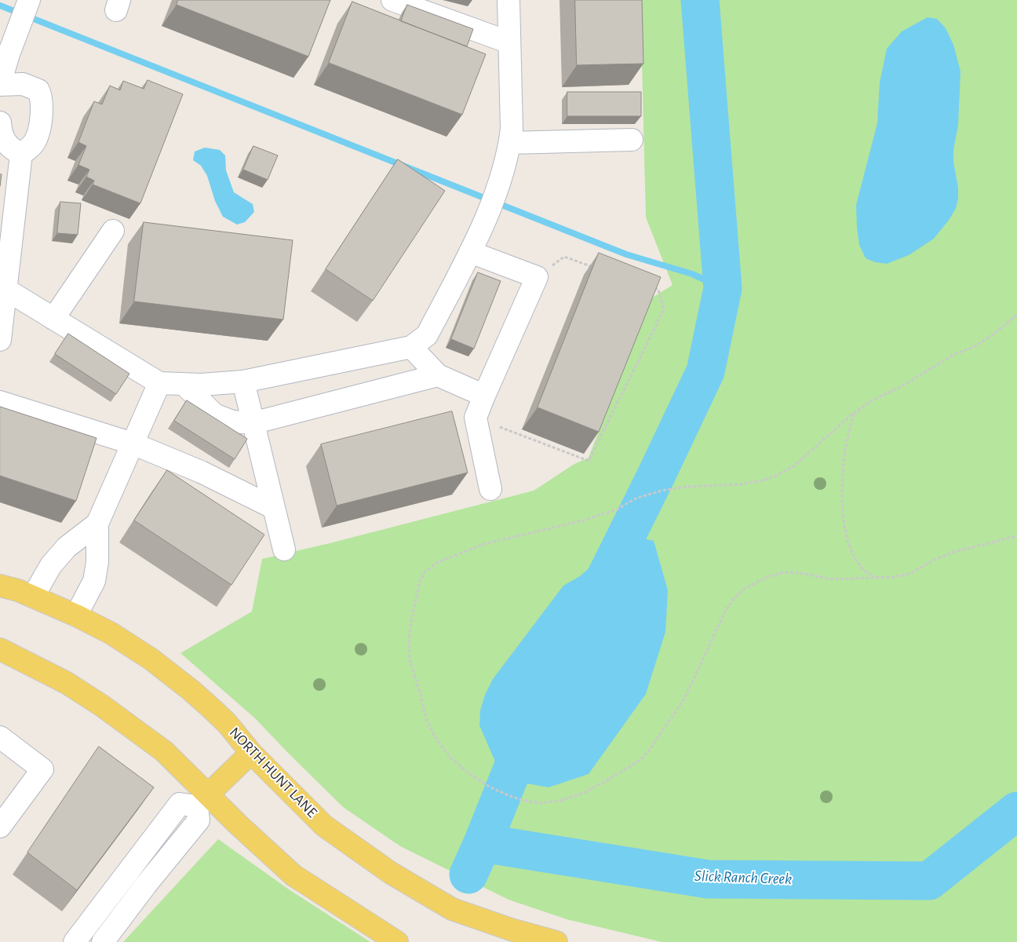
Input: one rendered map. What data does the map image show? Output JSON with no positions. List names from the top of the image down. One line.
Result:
{"streets":{"main road":["NORTH HUNT LANE"]},"water":["Slick Ranch Creek"]}
